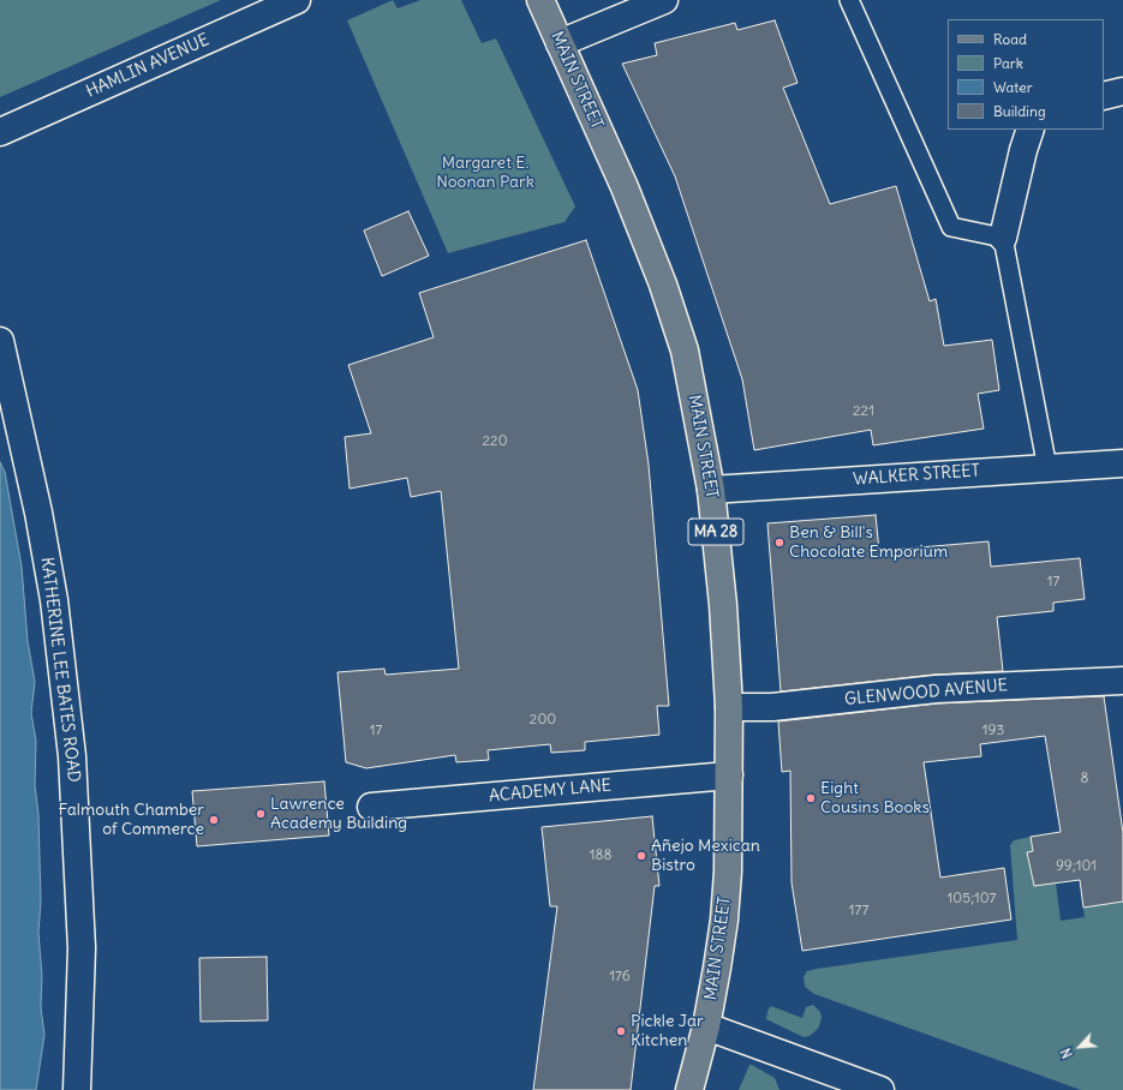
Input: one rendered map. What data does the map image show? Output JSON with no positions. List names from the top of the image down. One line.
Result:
{"streets":{"main road":["MAIN STREET","MA 28"],"street":["HAMLIN AVENUE","WALKER STREET","KATHERINE LEE BATES ROAD","GLENWOOD AVENUE","ACADEMY LANE"]},"crossings":[["MAIN STREET","WALKER STREET"],["MAIN STREET","GLENWOOD AVENUE"],["MAIN STREET","ACADEMY LANE"]],"parks":["Margaret E. Noonan Park"],"places":["Ben & Bill's Chocolate Emporium","Eight Cousins Books","Lawrence Academy Building","Falmouth Chamber of Commerce","Añejo Mexican Bistro","Pickle Jar Kitchen"],"house_numbers":["221","220","17","200","17","193","8","188","99;101","105;107","177","176"],"legend":["Road","Park","Water","Building"],"north":"bottom left"}
